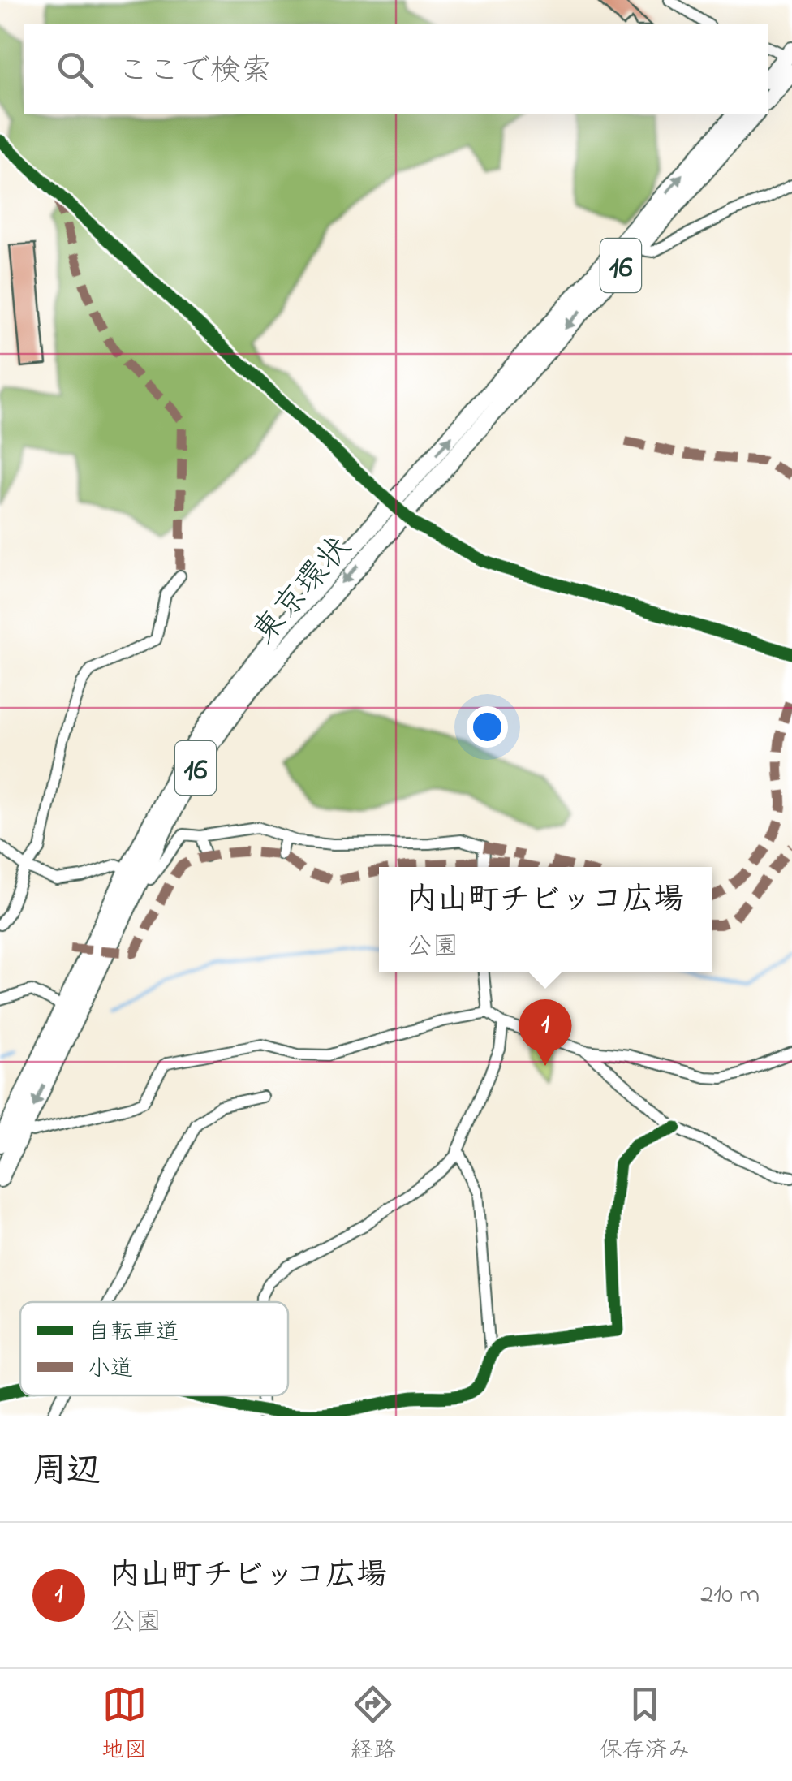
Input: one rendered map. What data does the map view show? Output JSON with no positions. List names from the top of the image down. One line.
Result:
{"streets":{"highway":["16","東京環状"]},"legend":["自転車道","小道"],"page":{"search":"ここで検索","popup":["内山町チビッコ広場","公園"],"pins":"1","heading":"周辺","list":[{"mark":"1","name":"内山町チビッコ広場","note":"公園","value":"210 m"}],"nav":["地図","経路","保存済み"]}}
